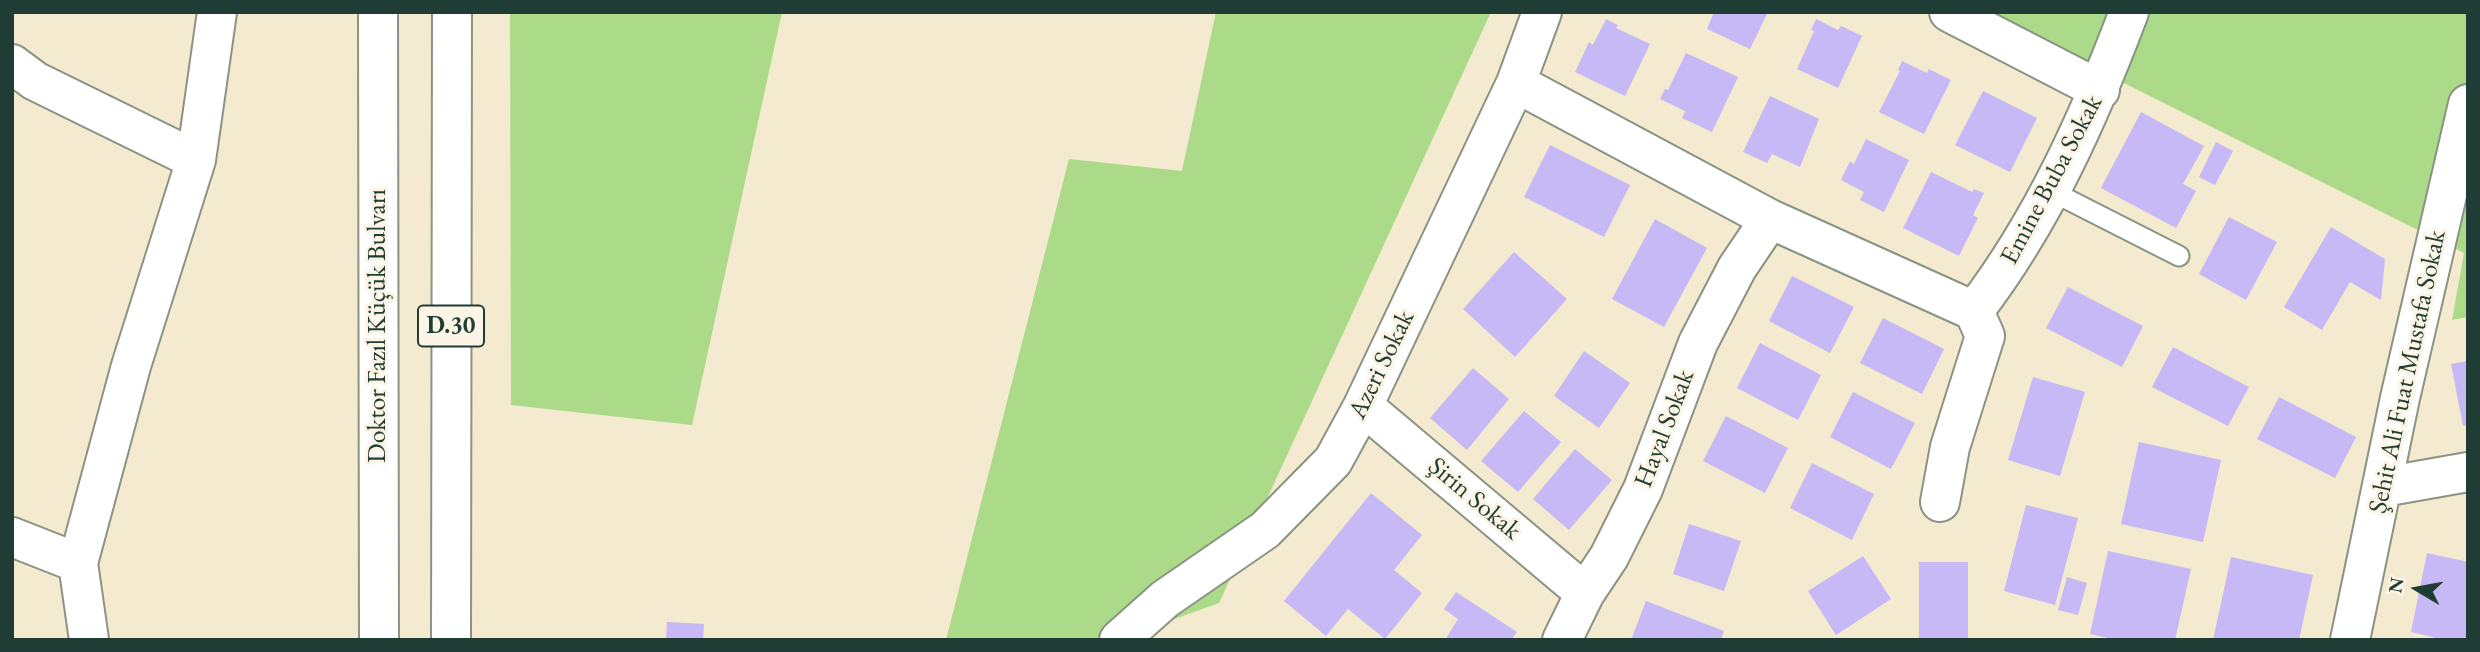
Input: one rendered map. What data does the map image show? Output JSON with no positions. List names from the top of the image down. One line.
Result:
{"streets":{"main road":["Emine Buba Sokak","Doktor Fazıl Küçük Bulvarı","D.30","Azeri Sokak","Şehit Ali Fuat Mustafa Sokak","Hayal Sokak","Şirin Sokak"]},"crossings":[["Azeri Sokak","Şirin Sokak"],["Hayal Sokak","Şirin Sokak"]],"north":"left"}
